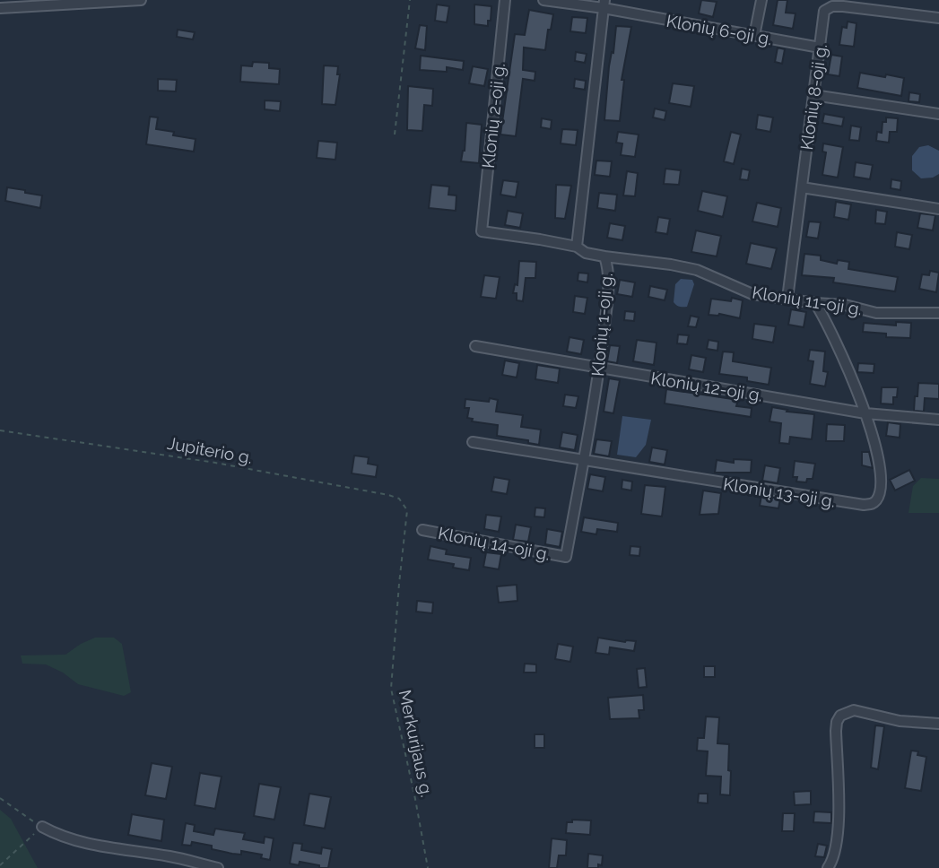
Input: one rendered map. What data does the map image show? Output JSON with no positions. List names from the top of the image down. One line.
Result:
{"streets":{"street":["Klonių 6-oji g.","Klonių 8-oji g.","Klonių 2-oji g.","Klonių 11-oji g.","Klonių 1-oji g.","Klonių 12-oji g.","Klonių 13-oji g.","Klonių 14-oji g."],"path":["Jupiterio g.","Merkurijaus g."]},"crossings":[["Klonių 6-oji g.","Klonių 8-oji g."],["Klonių 8-oji g.","Klonių 11-oji g."],["Klonių 2-oji g.","Klonių 1-oji g."],["Klonių 11-oji g.","Klonių 1-oji g."],["Klonių 11-oji g.","Klonių 13-oji g."],["Klonių 1-oji g.","Klonių 12-oji g."],["Klonių 1-oji g.","Klonių 13-oji g."],["Klonių 1-oji g.","Klonių 14-oji g."],["Klonių 12-oji g.","Klonių 13-oji g."],["Jupiterio g.","Merkurijaus g."]]}
